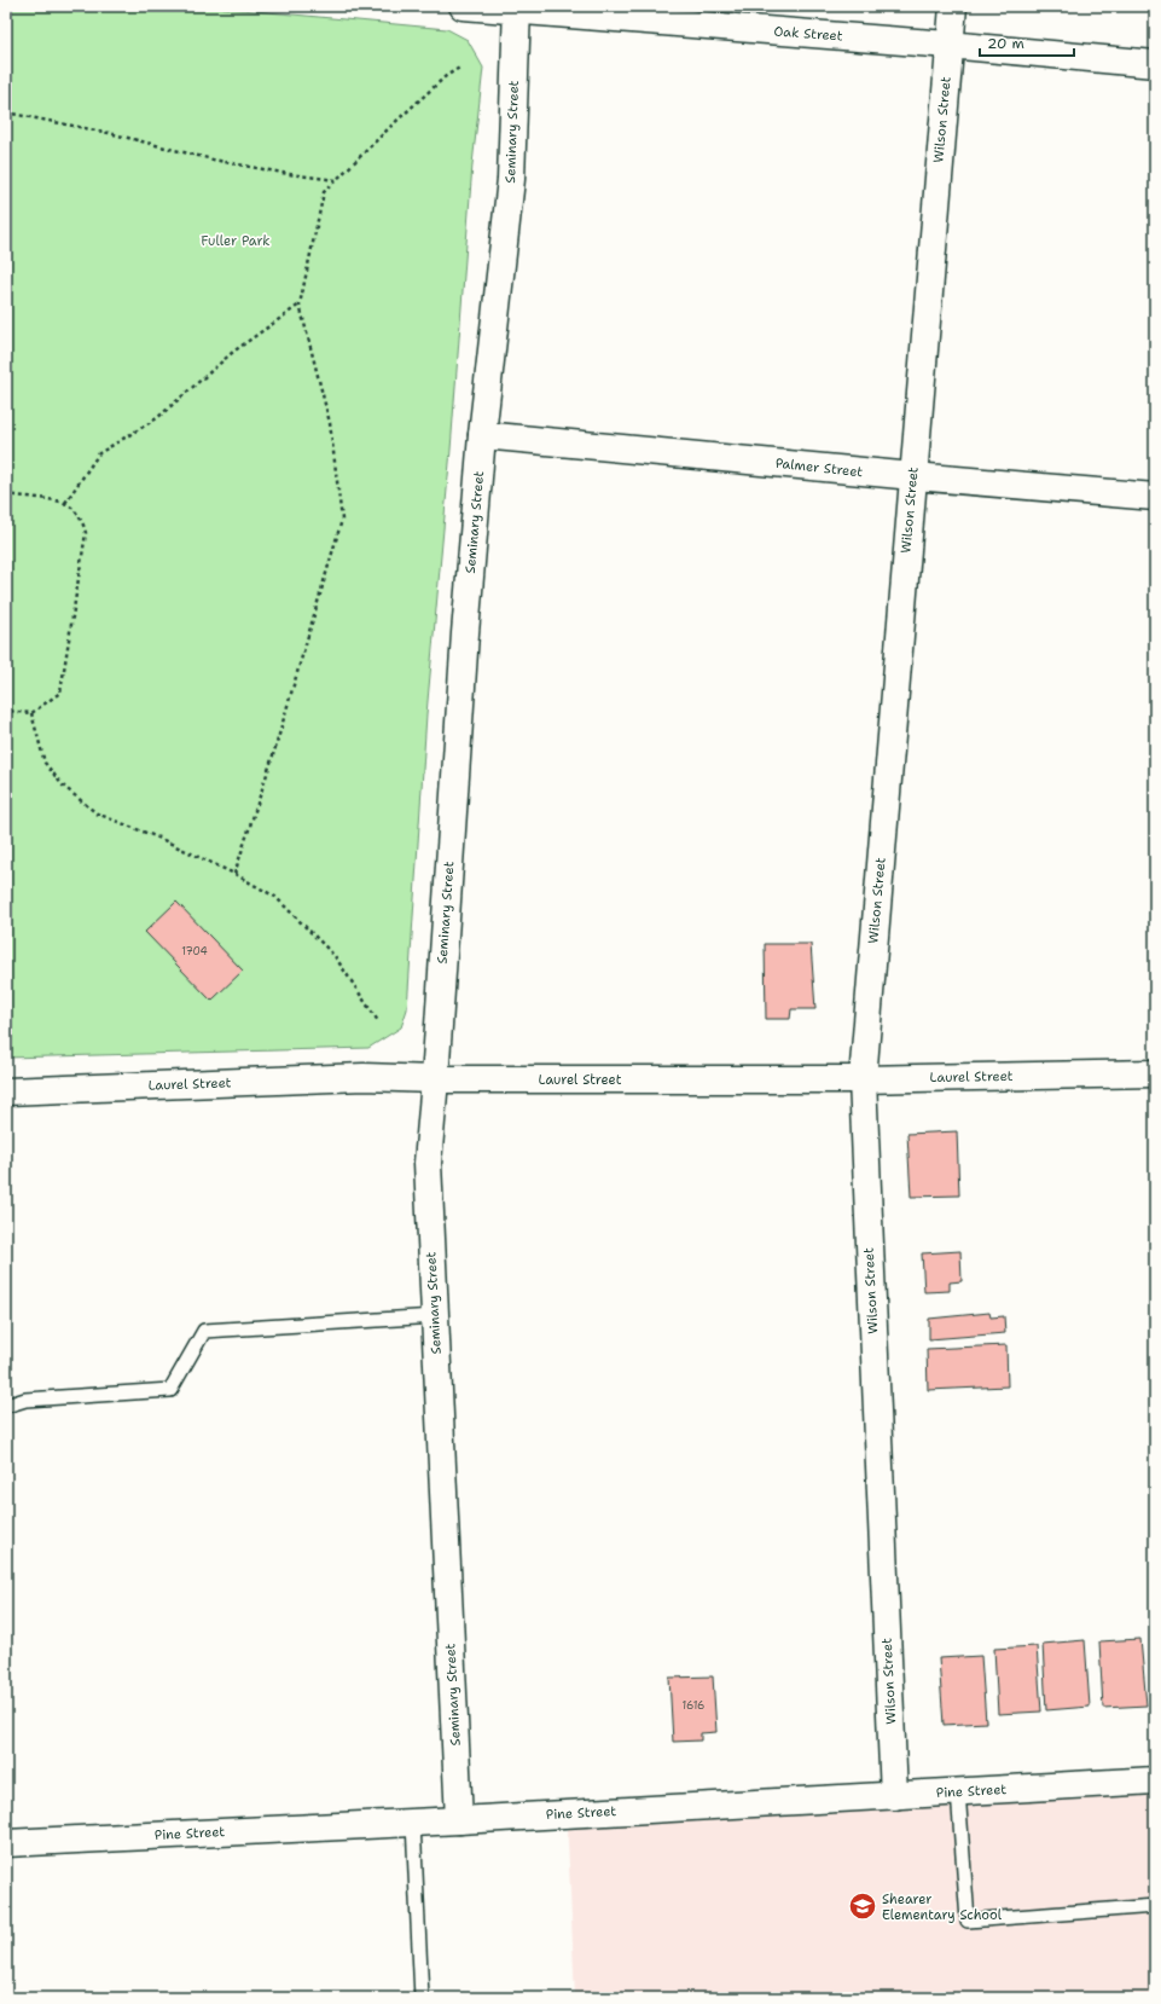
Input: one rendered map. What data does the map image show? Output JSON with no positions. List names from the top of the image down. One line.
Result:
{"streets":{"street":["Oak Street","Wilson Street","Seminary Street","Palmer Street","Laurel Street","Pine Street"]},"crossings":[["Oak Street","Wilson Street"],["Oak Street","Seminary Street"],["Wilson Street","Palmer Street"],["Wilson Street","Laurel Street"],["Wilson Street","Pine Street"],["Seminary Street","Palmer Street"],["Seminary Street","Laurel Street"],["Seminary Street","Pine Street"]],"parks":["Fuller Park"],"places":{"school or university":["Shearer Elementary School"]},"house_numbers":["1704","1616"],"scale_bar":"20 m"}
